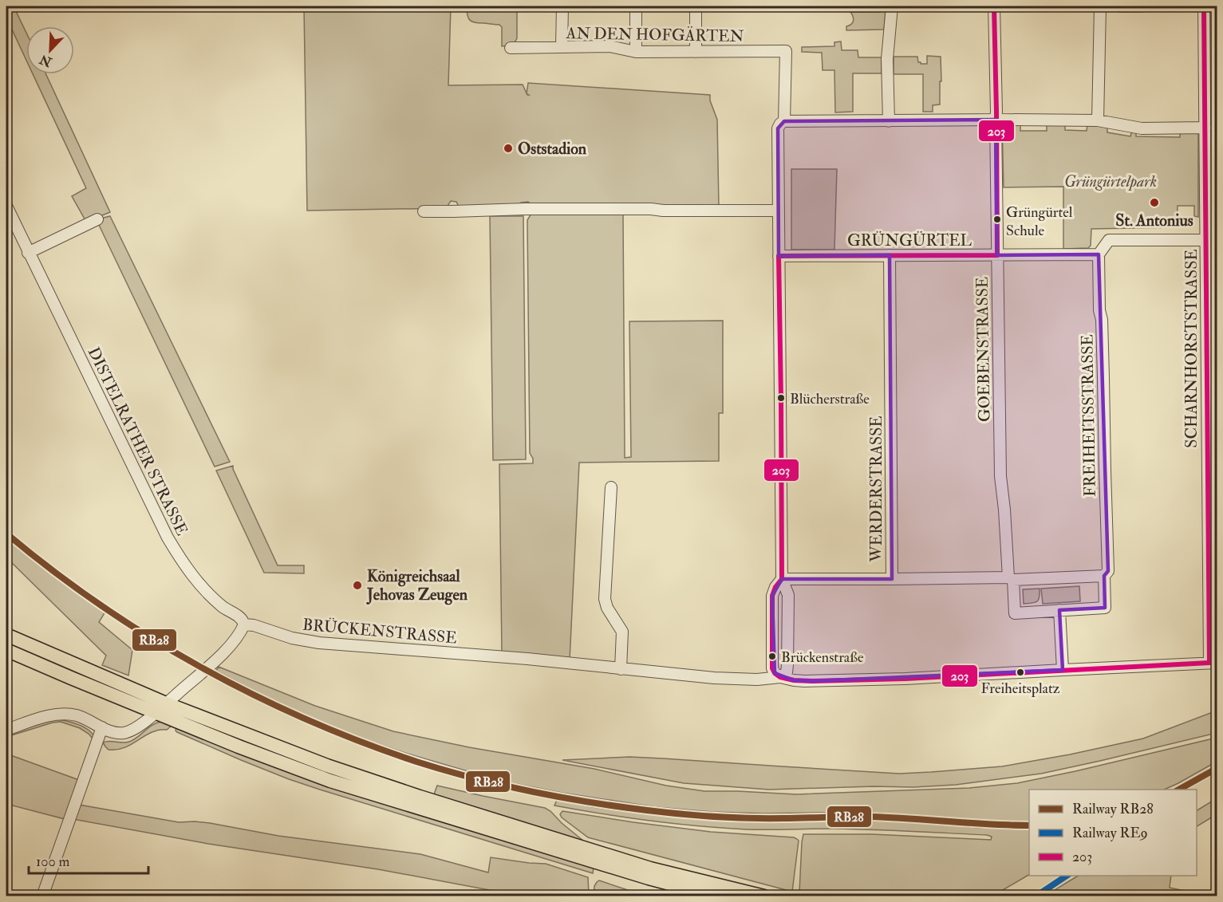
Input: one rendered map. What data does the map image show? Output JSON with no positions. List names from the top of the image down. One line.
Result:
{"streets":{"street":["AN DEN HOFGÄRTEN","GRÜNGÜRTEL","SCHARNHORSTSTRASSE","GOEBENSTRASSE","FREIHEITSSTRASSE","DISTELRATHER STRASSE","WERDERSTRASSE","BRÜCKENSTRASSE"]},"crossings":[["GRÜNGÜRTEL","GOEBENSTRASSE"],["GRÜNGÜRTEL","FREIHEITSSTRASSE"],["GRÜNGÜRTEL","WERDERSTRASSE"],["SCHARNHORSTSTRASSE","BRÜCKENSTRASSE"],["GOEBENSTRASSE","WERDERSTRASSE"],["DISTELRATHER STRASSE","BRÜCKENSTRASSE"]],"parks":["Grüngürtelpark"],"places":["Oststadion","St. Antonius","Grüngürtel Schule","Blücherstraße","Königreichsaal Jehovas Zeugen","Brückenstraße","Freiheitsplatz"],"lines":["transit line 203","rail line RB28","rail line RE9"],"legend":["Railway RB28","Railway RE9","203"],"scale_bar":"100 m","north":"bottom left"}
